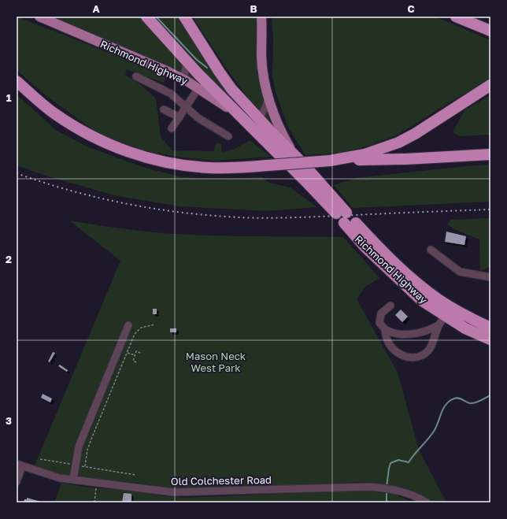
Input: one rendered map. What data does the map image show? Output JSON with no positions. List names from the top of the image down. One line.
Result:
{"streets":{"highway":["Richmond Highway"],"street":["Old Colchester Road"]},"parks":["Mason Neck West Park"],"grid":{"columns":["A","B","C"],"rows":["1","2","3"]}}
